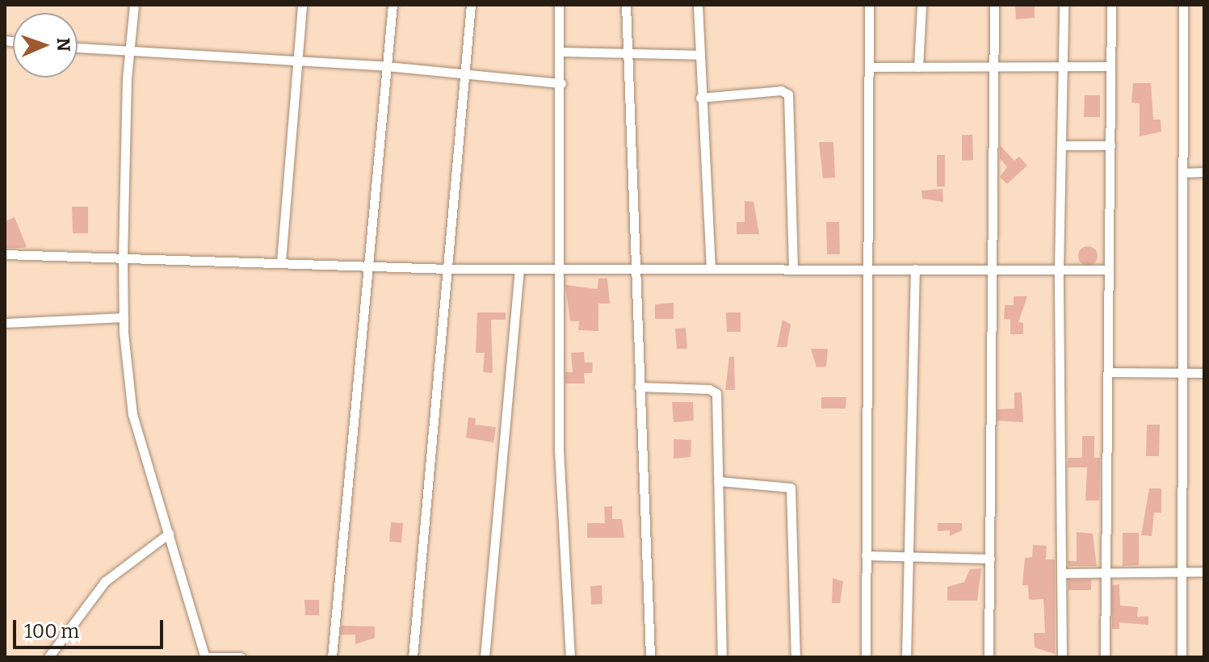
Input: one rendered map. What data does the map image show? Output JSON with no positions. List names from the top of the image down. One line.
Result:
{"scale_bar":"100 m","north":"right"}
